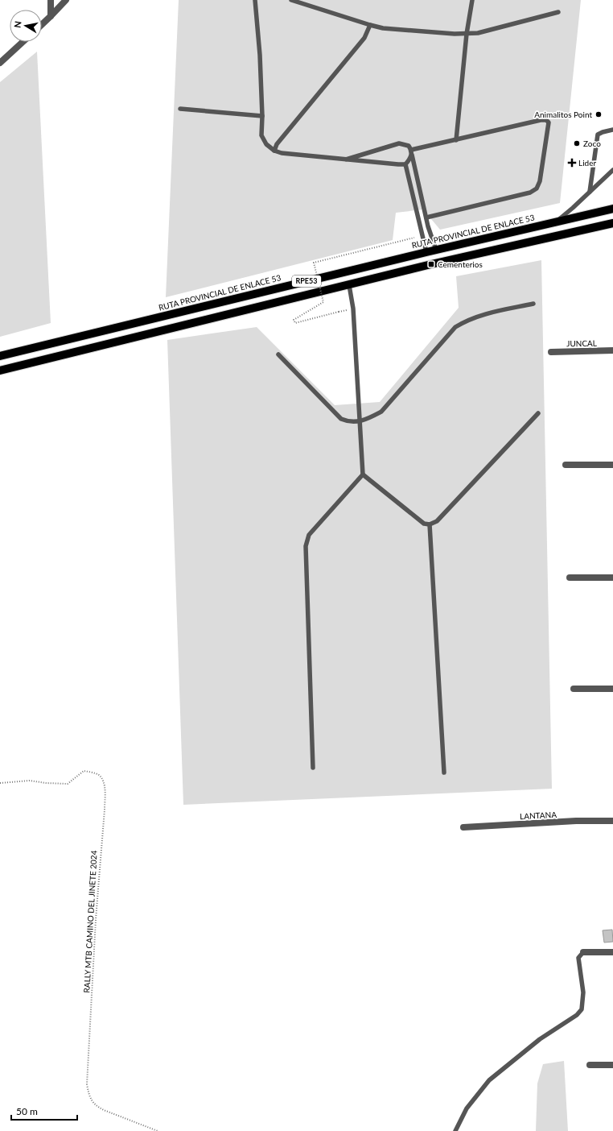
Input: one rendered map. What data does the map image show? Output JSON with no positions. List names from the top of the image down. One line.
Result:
{"streets":{"main road":["RUTA PROVINCIAL DE ENLACE 53","RPE53"],"street":["JUNCAL","LANTANA"],"path":["RALLY MTB CAMINO DEL JINETE 2024"]},"places":{"other":["Animalitos Point","Zoco"],"health":["Lider"],"transit":["Cementerios"]},"scale_bar":"50 m","north":"left"}
